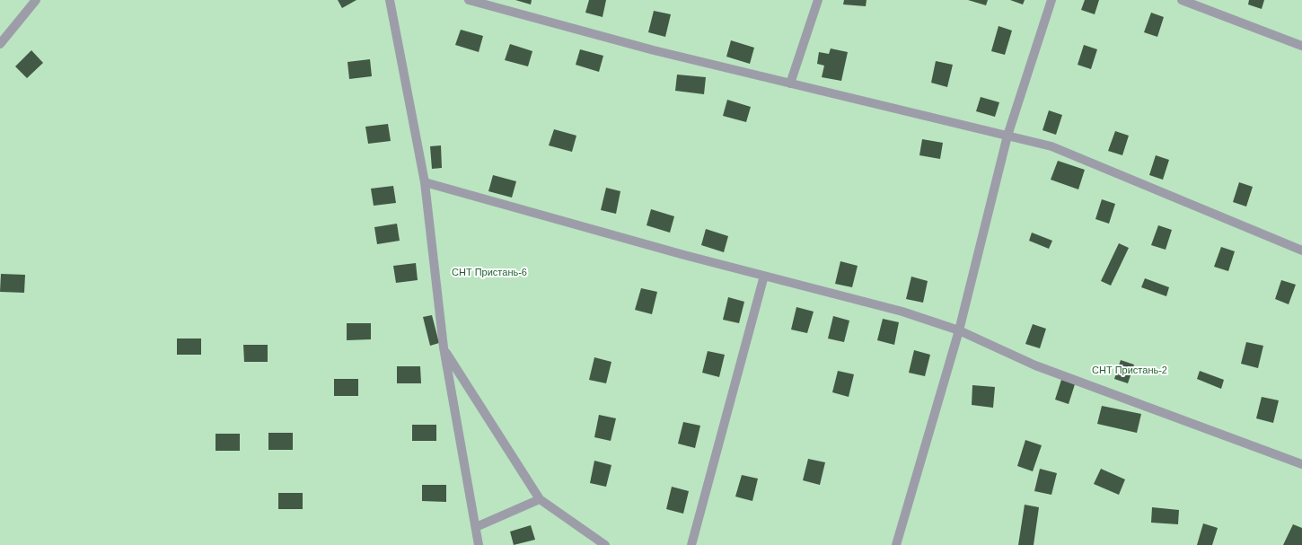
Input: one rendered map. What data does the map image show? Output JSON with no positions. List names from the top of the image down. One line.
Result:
{"parks":["СНТ Пристань-6","СНТ Пристань-2"]}
